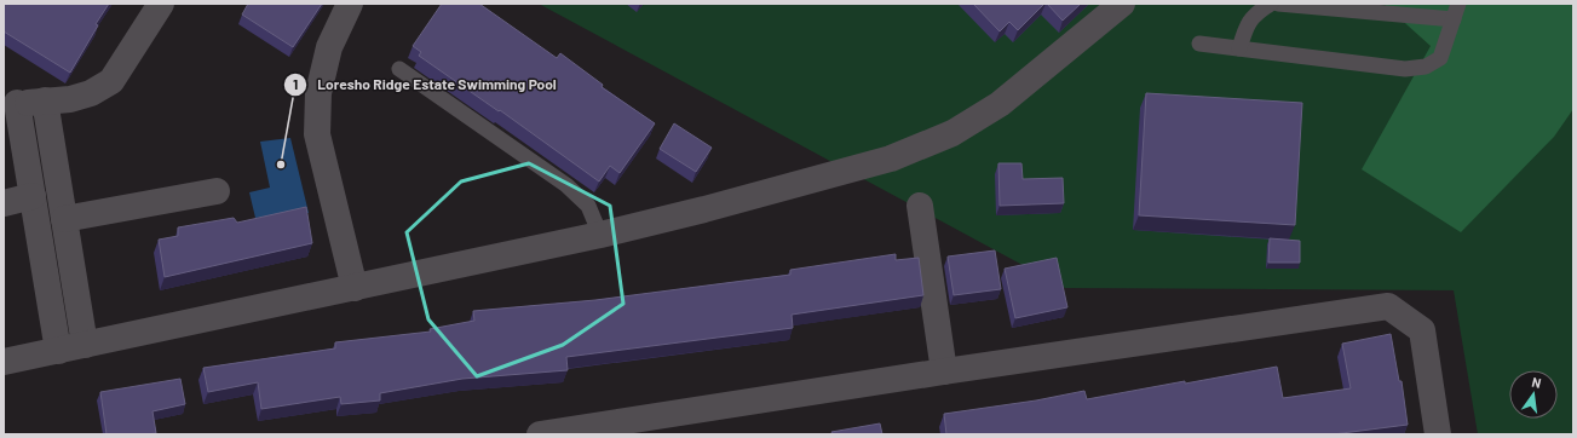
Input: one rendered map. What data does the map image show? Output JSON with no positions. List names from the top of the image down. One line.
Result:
{"places":["Loresho Ridge Estate Swimming Pool"],"north":"top"}
